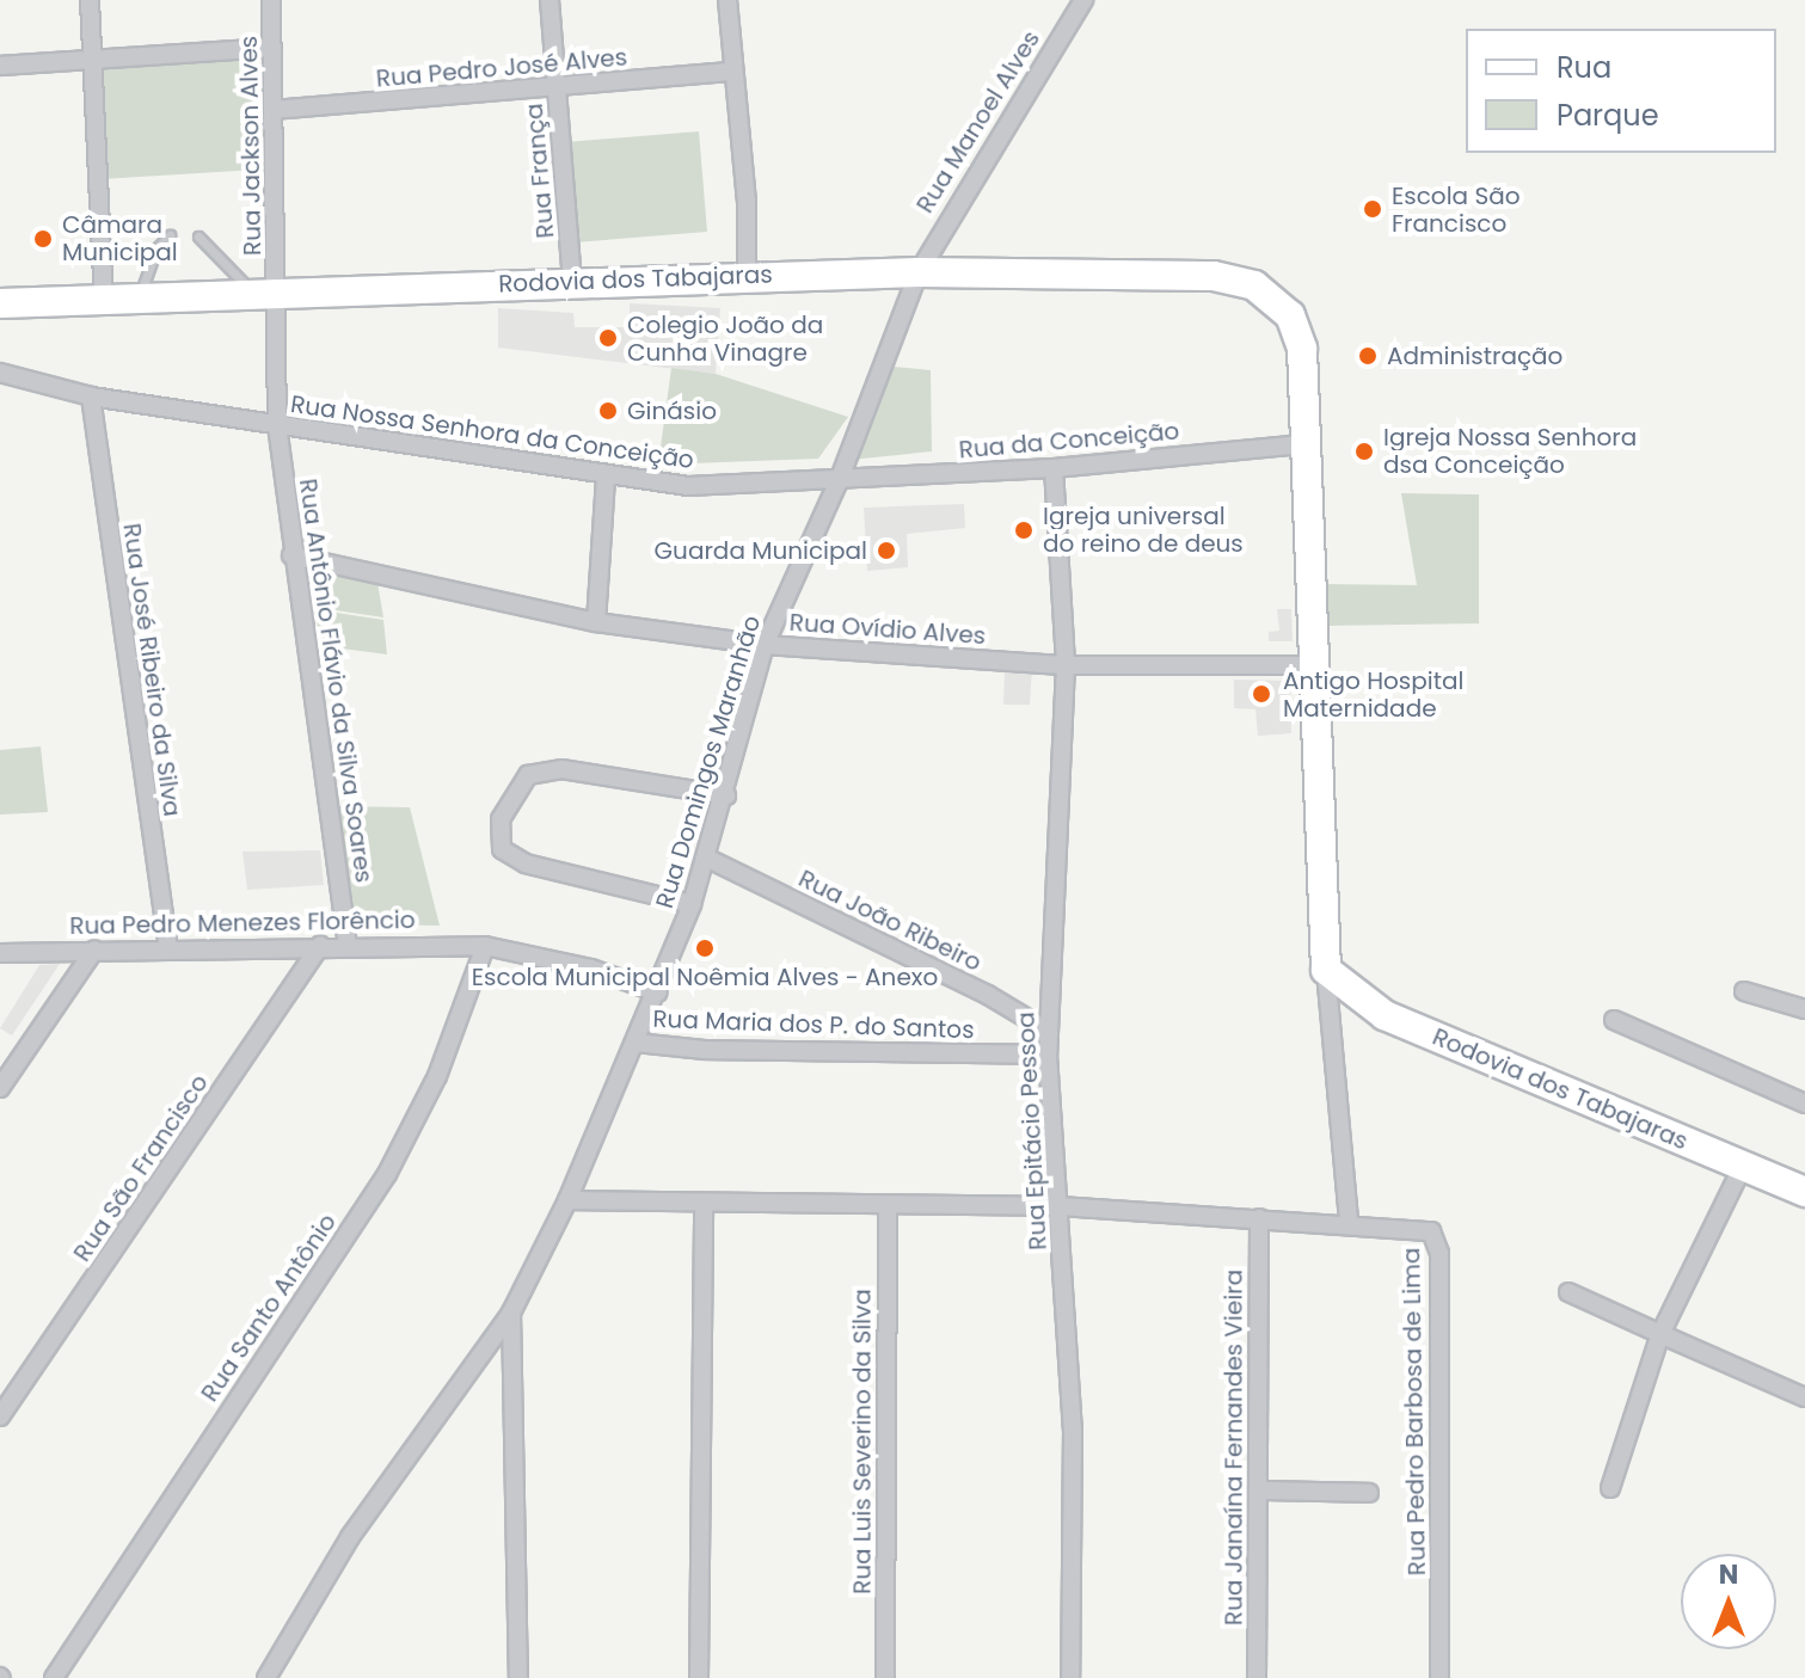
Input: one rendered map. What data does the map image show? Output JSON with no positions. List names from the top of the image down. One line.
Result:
{"streets":{"main road":["Rodovia dos Tabajaras"],"street":["Rua Pedro José Alves","Rua Manoel Alves","Rua Jackson Alves","Rua França","Rua Nossa Senhora da Conceição","Rua da Conceição","Rua Ovídio Alves","Rua José Ribeiro da Silva","Rua Antônio Flávio da Silva Soares","Rua Domingos Maranhão","Rua João Ribeiro","Rua Pedro Menezes Florêncio","Rua Maria dos P. do Santos","Rua Epitácio Pessoa","Rua São Francisco","Rua Santo Antônio","Rua Pedro Barbosa de Lima","Rua Luis Severino da Silva","Rua Janaína Fernandes Vieira"]},"crossings":[["Rua Pedro José Alves","Rua Jackson Alves"],["Rua Pedro José Alves","Rua França"],["Rua Manoel Alves","Rodovia dos Tabajaras"],["Rua Manoel Alves","Rua Domingos Maranhão"],["Rua Jackson Alves","Rodovia dos Tabajaras"],["Rua Jackson Alves","Rua Nossa Senhora da Conceição"],["Rua Jackson Alves","Rua Antônio Flávio da Silva Soares"],["Rua França","Rodovia dos Tabajaras"],["Rodovia dos Tabajaras","Rua da Conceição"],["Rodovia dos Tabajaras","Rua Domingos Maranhão"],["Rua Nossa Senhora da Conceição","Rua da Conceição"],["Rua Nossa Senhora da Conceição","Rua José Ribeiro da Silva"],["Rua Nossa Senhora da Conceição","Rua Antônio Flávio da Silva Soares"],["Rua Nossa Senhora da Conceição","Rua Domingos Maranhão"],["Rua da Conceição","Rua Domingos Maranhão"],["Rua da Conceição","Rua Epitácio Pessoa"],["Rua Ovídio Alves","Rua Antônio Flávio da Silva Soares"],["Rua Ovídio Alves","Rua Domingos Maranhão"],["Rua Ovídio Alves","Rua Epitácio Pessoa"],["Rua José Ribeiro da Silva","Rua Pedro Menezes Florêncio"],["Rua Antônio Flávio da Silva Soares","Rua Pedro Menezes Florêncio"],["Rua Domingos Maranhão","Rua João Ribeiro"],["Rua Domingos Maranhão","Rua Pedro Menezes Florêncio"],["Rua Domingos Maranhão","Rua Maria dos P. do Santos"],["Rua Domingos Maranhão","Rua Pedro Barbosa de Lima"],["Rua João Ribeiro","Rua Epitácio Pessoa"],["Rua Pedro Menezes Florêncio","Rua São Francisco"],["Rua Pedro Menezes Florêncio","Rua Santo Antônio"],["Rua Maria dos P. do Santos","Rua Epitácio Pessoa"],["Rua Epitácio Pessoa","Rua Pedro Barbosa de Lima"],["Rua Pedro Barbosa de Lima","Rua Luis Severino da Silva"],["Rua Pedro Barbosa de Lima","Rua Janaína Fernandes Vieira"]],"places":["Escola São Francisco","Câmara Municipal","Colegio João da Cunha Vinagre","Administração","Ginásio","Igreja Nossa Senhora dsa Conceição","Igreja universal do reino de deus","Guarda Municipal","Antigo Hospital Maternidade","Escola Municipal Noêmia Alves - Anexo"],"legend":["Rua","Parque"],"north":"top"}
